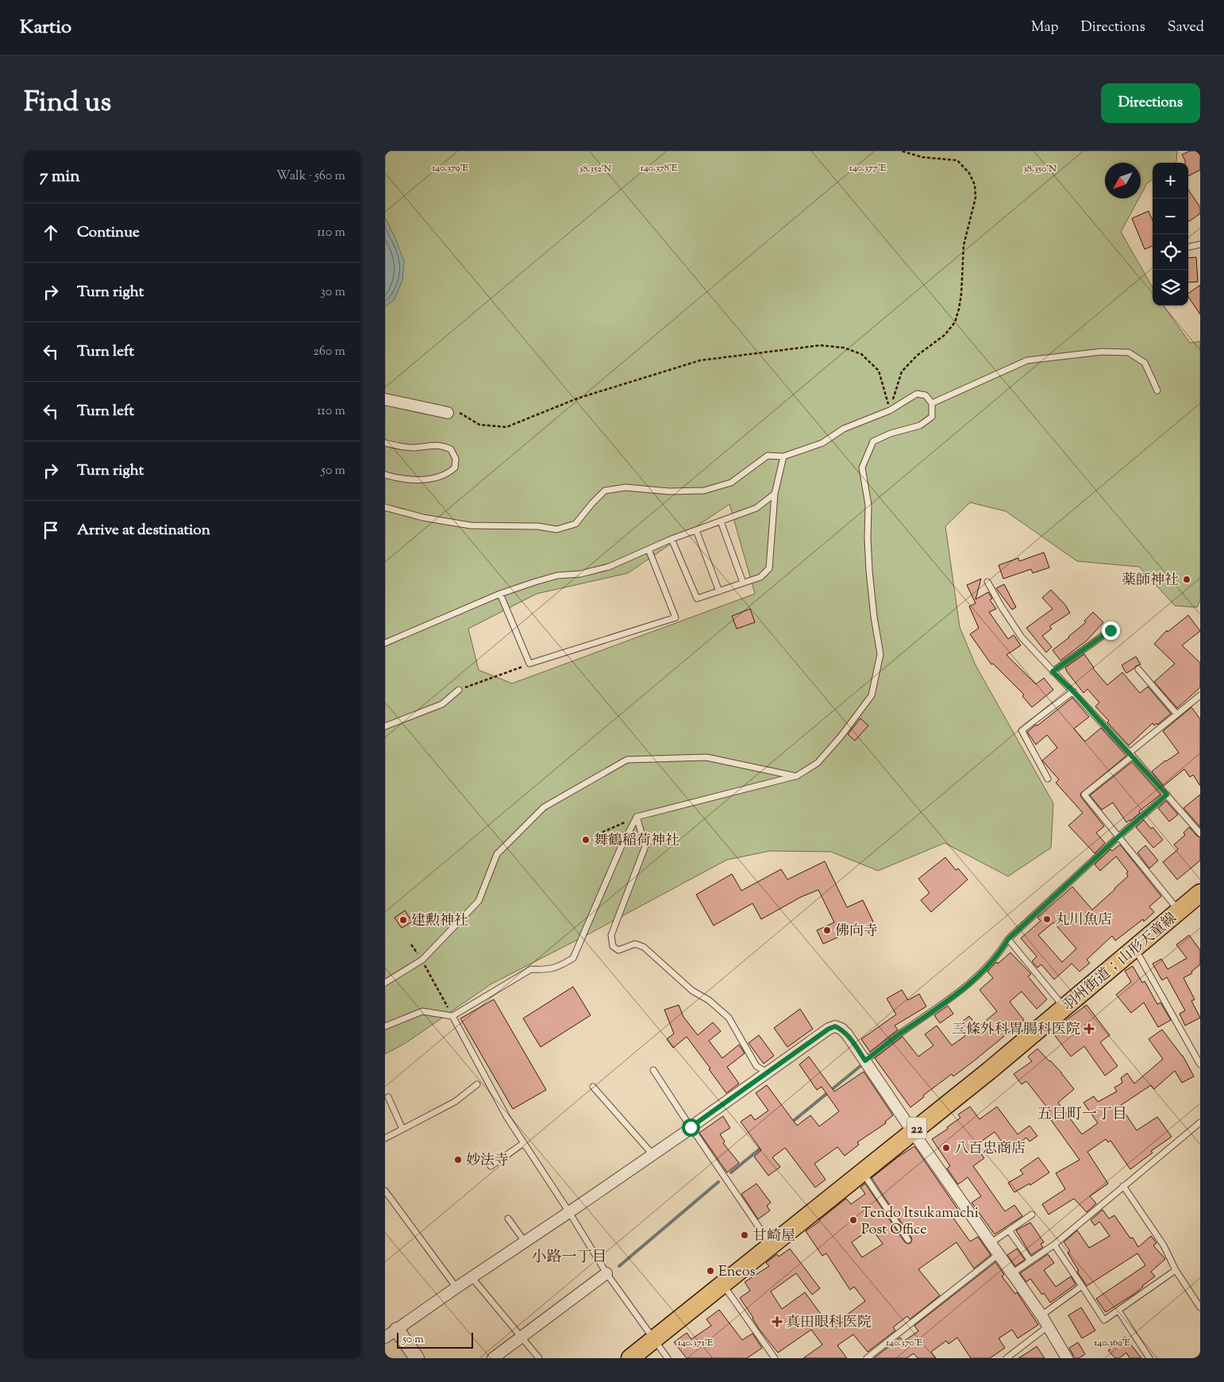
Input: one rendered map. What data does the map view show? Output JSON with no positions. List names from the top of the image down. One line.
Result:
{"streets":{"main road":["羽州街道；山形天童線","22"]},"districts":["五日町一丁目","小路一丁目"],"places":{"other":["薬師神社","舞鶴稲荷神社","丸川魚店","建勲神社","佛向寺","八百忠商店","妙法寺","Tendo Itsukamachi Post Office","甘崎屋","Eneos"],"health":["三條外科胃腸科医院","真田眼科医院"]},"scale_bar":"50 m","north":"bottom left","page":{"header":"Kartio","nav":["Map","Directions","Saved"],"title":"Find us","buttons":"Directions","heading":["7 min","Walk · 560 m"],"map_buttons":["+","−"],"list":[["Continue","110 m"],["Turn right","30 m"],["Turn left","260 m"],["Turn left","110 m"],["Turn right","50 m"],"Arrive at destination"],"scale":"50 m"},"coordinates":["140.379°E","140.378°E","140.377°E","38.350°N","38.352°N","140.371°E","140.370°E","140.369°E"]}
